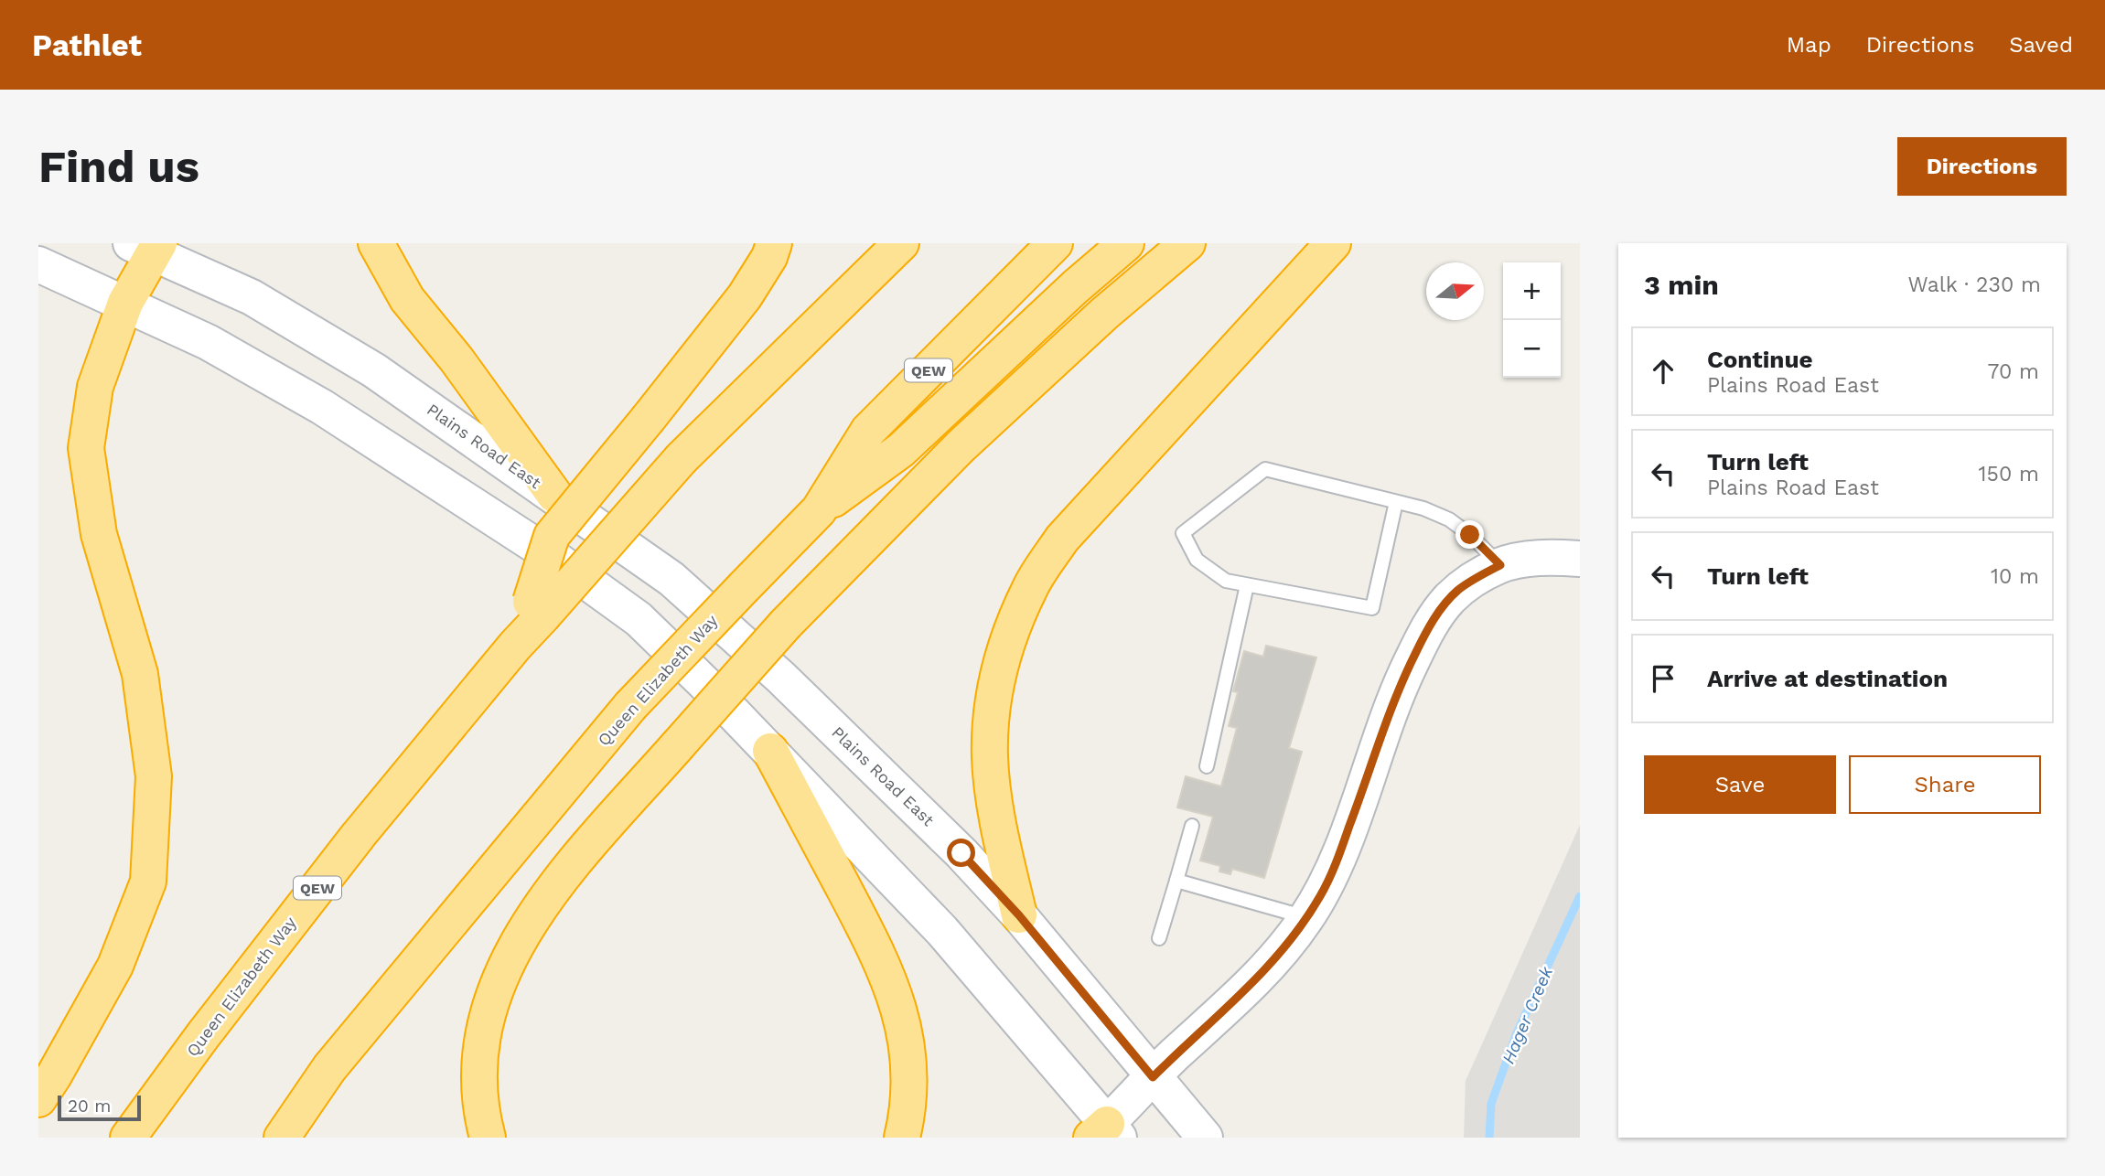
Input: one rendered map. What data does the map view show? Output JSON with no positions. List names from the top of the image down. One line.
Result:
{"streets":{"highway":["QEW","Queen Elizabeth Way"],"main road":["Plains Road East"]},"water":["Hager Creek"],"scale_bar":"20 m","north":"right","page":{"header":"Pathlet","nav":["Map","Directions","Saved"],"buttons":["Directions",["Save","Share"]],"title":"Find us","heading":["3 min","Walk · 230 m"],"map_buttons":["+","−"],"list":[["Continue","Plains Road East","70 m"],["Turn left","Plains Road East","150 m"],["Turn left","10 m"],"Arrive at destination"],"scale":"20 m"}}
